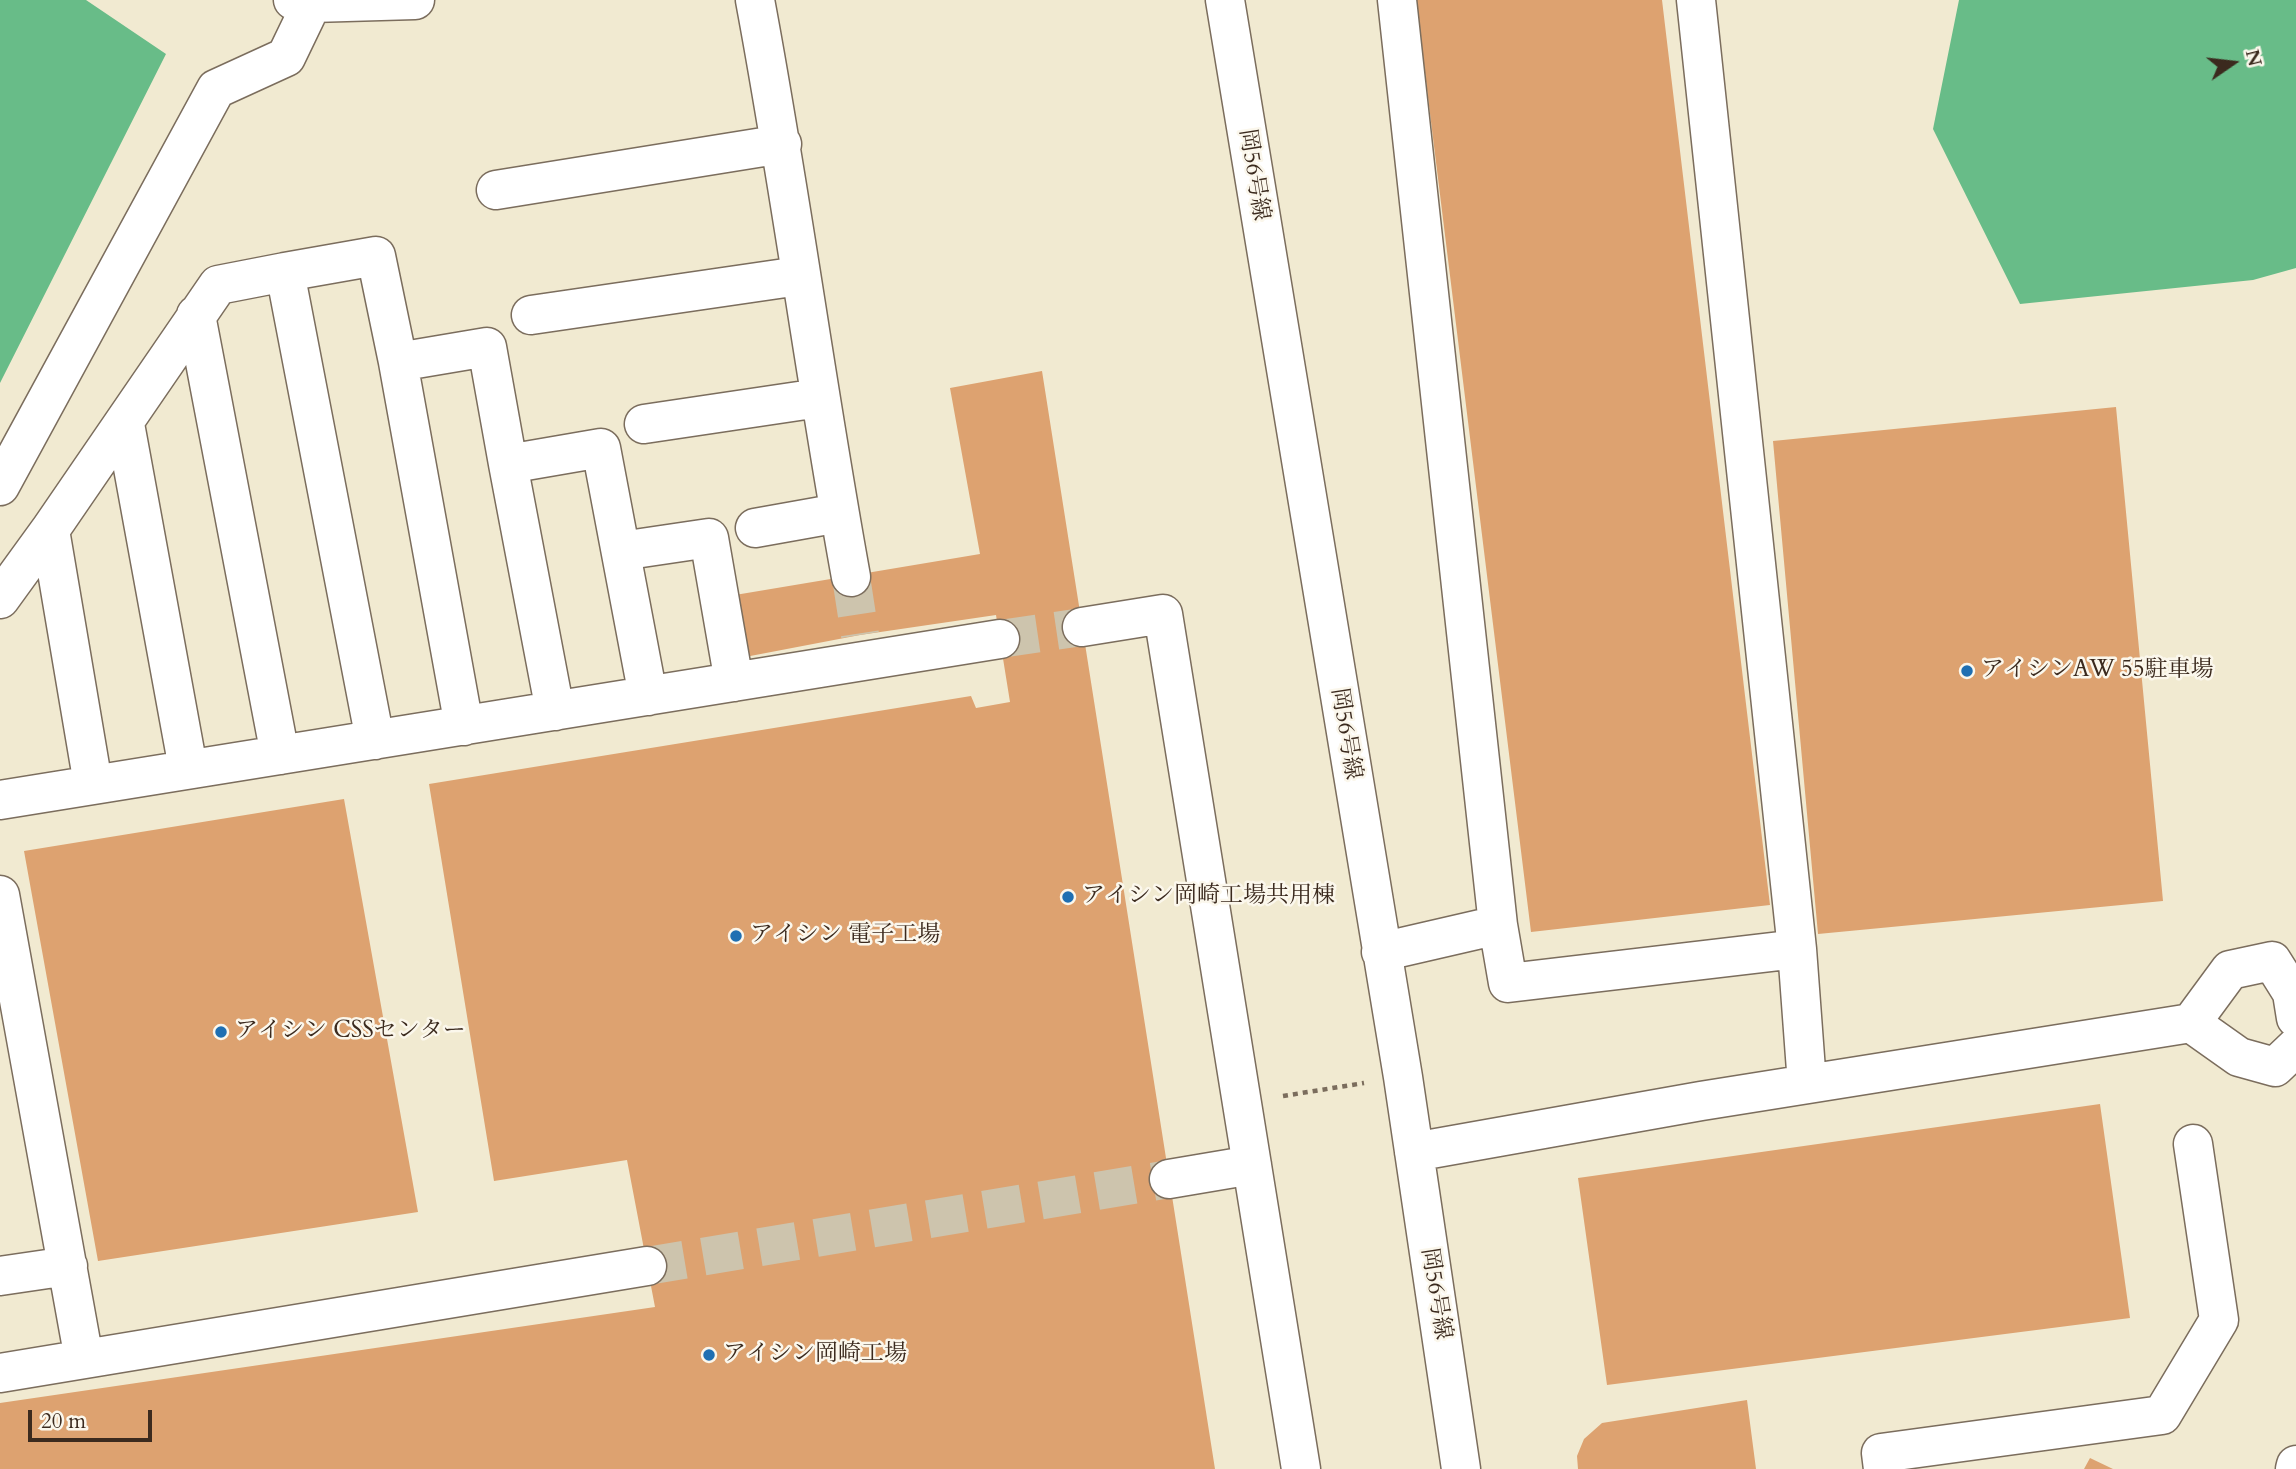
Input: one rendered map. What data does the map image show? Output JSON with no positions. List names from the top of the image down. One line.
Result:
{"streets":{"street":["岡56号線"]},"places":["アイシンAW 55駐車場","アイシン岡崎工場共用棟","アイシン 電子工場","アイシン CSSセンター","アイシン岡崎工場"],"scale_bar":"20 m","north":"right"}
